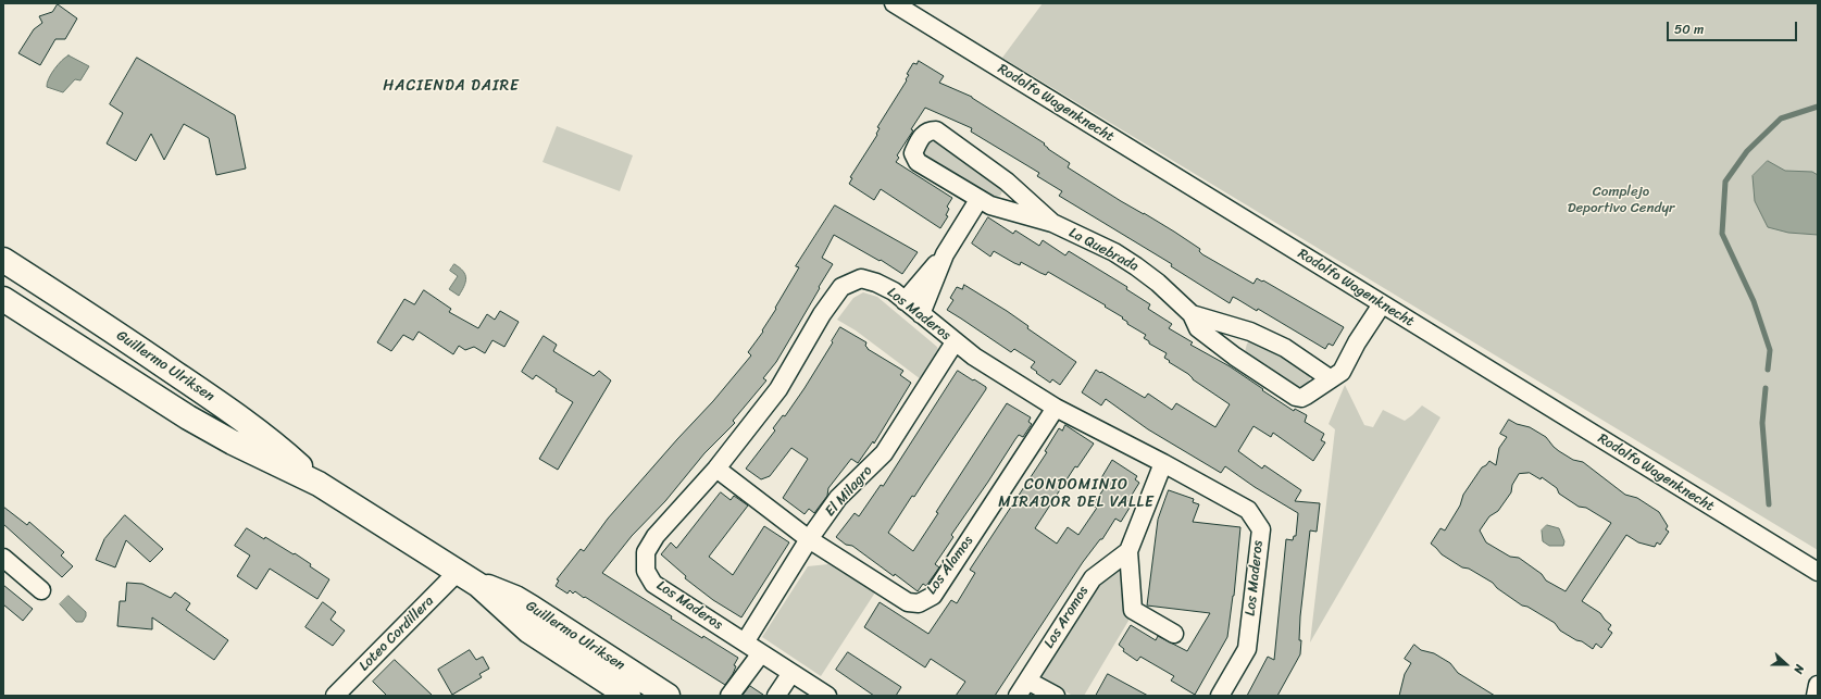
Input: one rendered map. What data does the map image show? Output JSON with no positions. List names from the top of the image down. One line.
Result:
{"streets":{"main road":["Guillermo Ulriksen"],"street":["Rodolfo Wagenknecht","La Quebrada","Los Maderos","El Milagro","Los Álamos","Los Aromos","Loteo Cordillera"]},"crossings":[["Rodolfo Wagenknecht","La Quebrada"],["Los Maderos","El Milagro"],["Los Maderos","Los Álamos"],["Guillermo Ulriksen","Loteo Cordillera"],["El Milagro","Los Álamos"]],"districts":["HACIENDA DAIRE","CONDOMINIO MIRADOR DEL VALLE"],"parks":["Complejo Deportivo Cendyr"],"scale_bar":"50 m","north":"right"}
